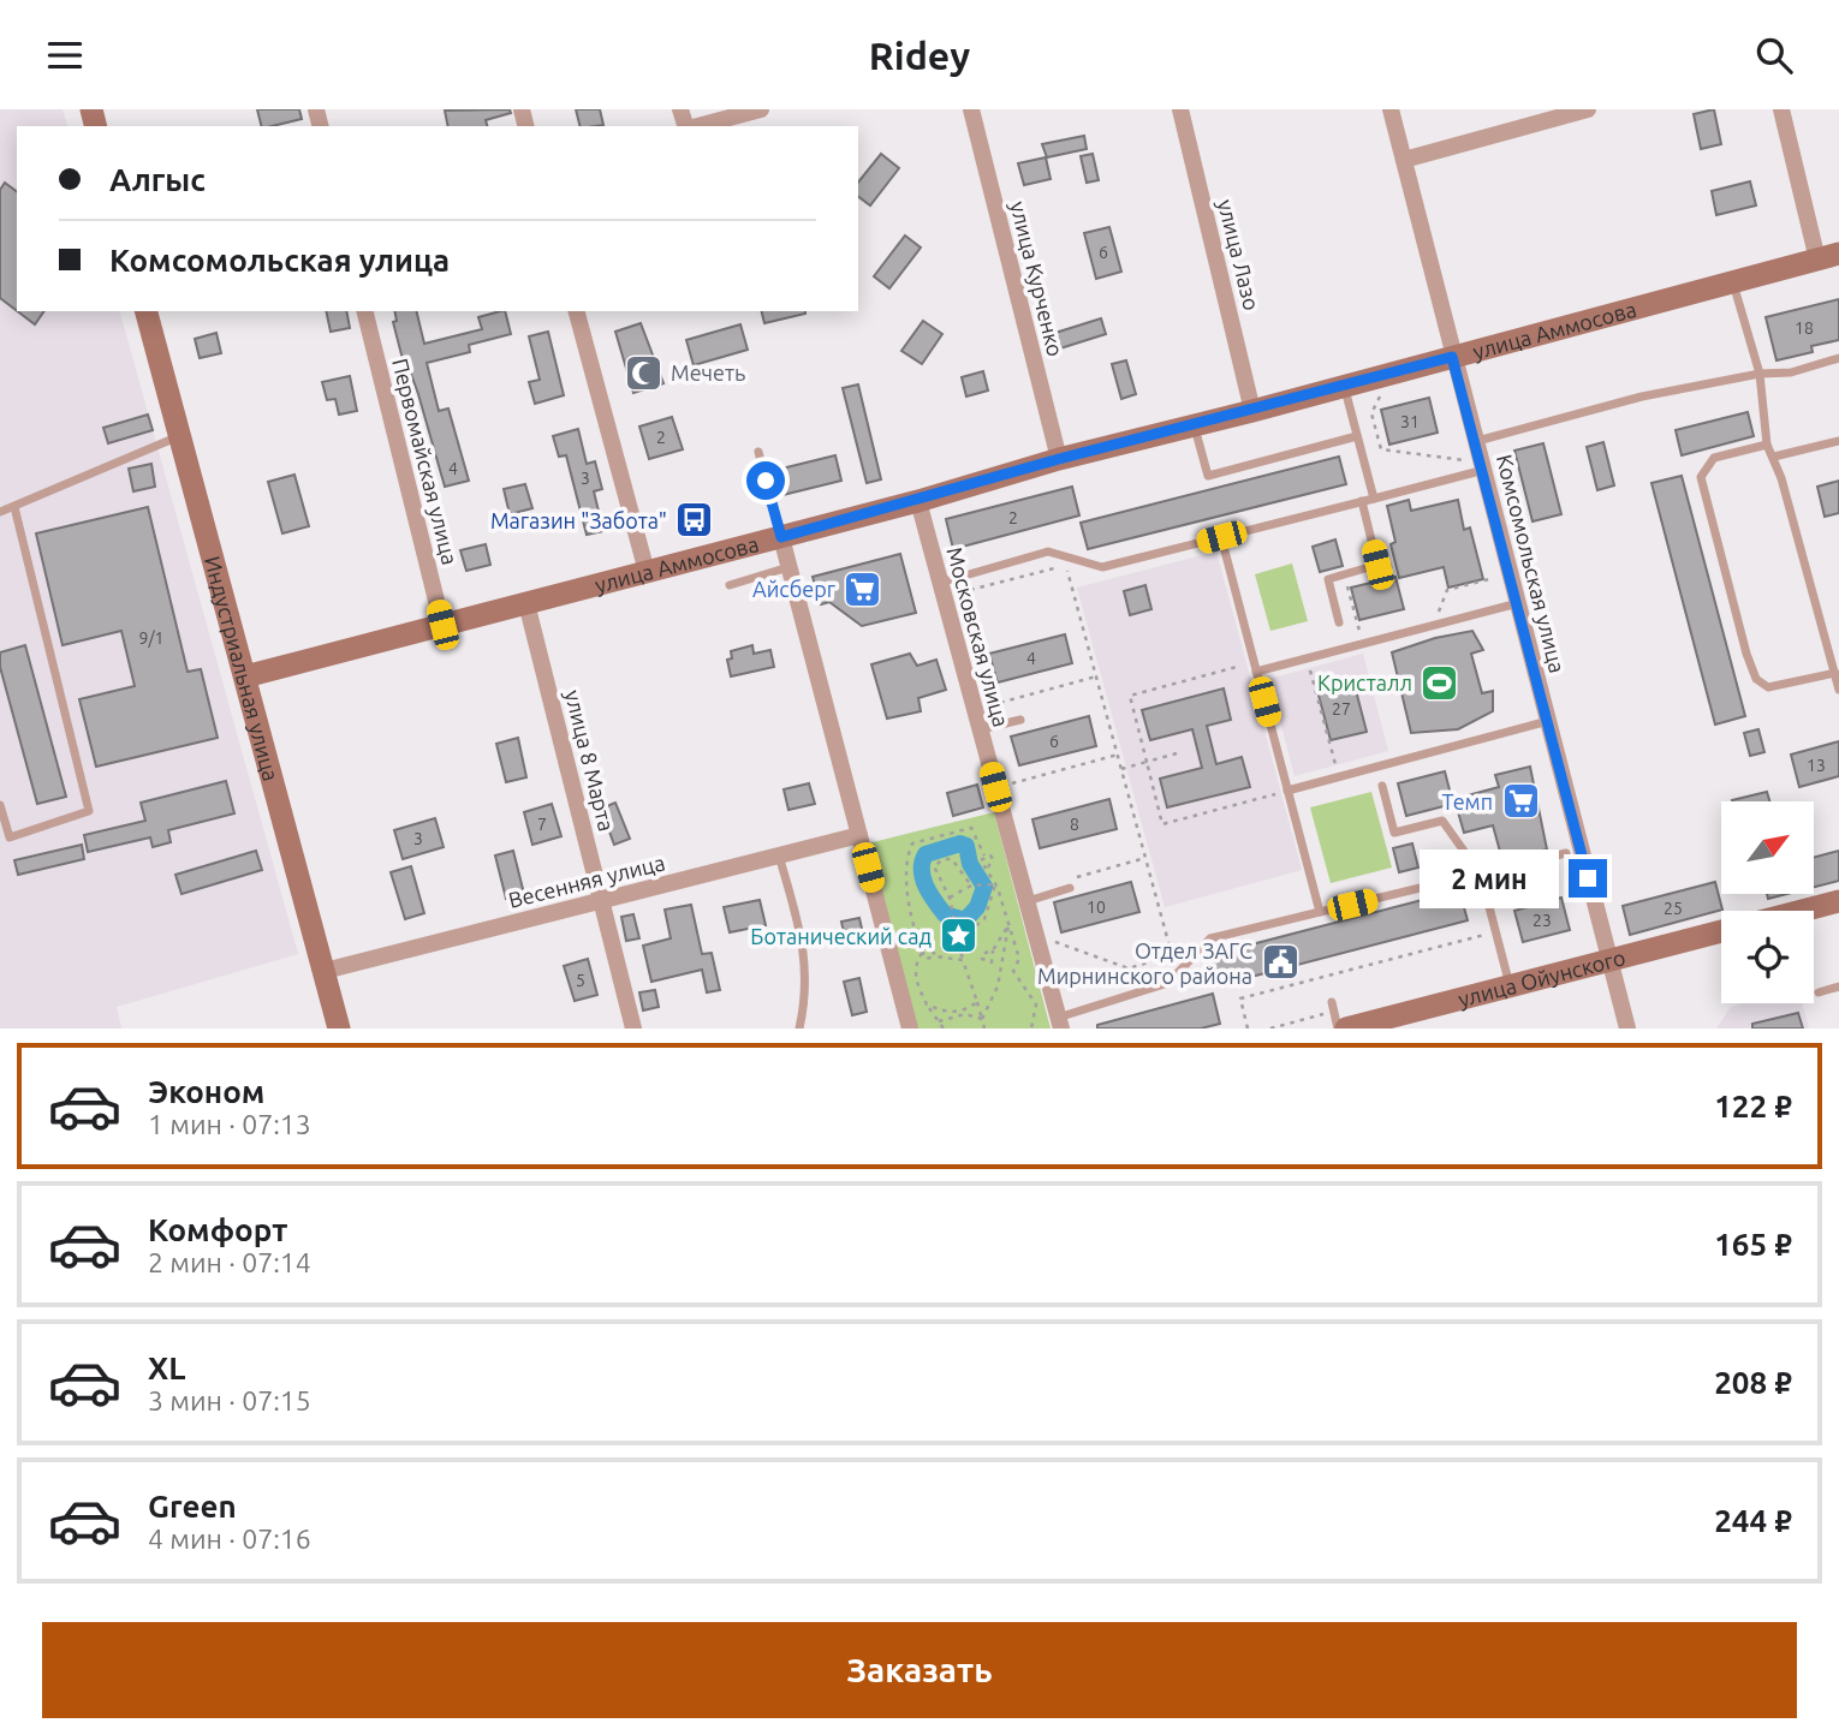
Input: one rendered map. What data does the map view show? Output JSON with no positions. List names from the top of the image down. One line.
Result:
{"streets":{"main road":["улица Аммосова","Индустриальная улица","улица Ойунского"],"street":["улица Лазо","улица Курченко","Первомайская улица","Комсомольская улица","Московская улица","улица 8 Марта","Весенняя улица"]},"crossings":[["улица Лазо","улица Аммосова"],["улица Курченко","улица Аммосова"],["улица Аммосова","Первомайская улица"],["улица Аммосова","Комсомольская улица"],["улица Аммосова","Московская улица"],["улица Аммосова","Индустриальная улица"],["улица Аммосова","улица 8 Марта"],["Комсомольская улица","улица Ойунского"],["Индустриальная улица","Весенняя улица"],["улица 8 Марта","Весенняя улица"]],"places":{"mosque":["Мечеть"],"bus stop":["Магазин \"Забота\""],"supermarket":["Айсберг","Темп"],"sports":["Кристалл"],"place":["Ботанический сад"],"public building":["Отдел ЗАГС Мирнинского района"]},"house_numbers":["6","18","31","2","4","3","2","9/1","4","27","6","13","7","8","3","10","25","23","5"],"north":"top right","page":{"header":"Ridey","banner":["Алгыс","Комсомольская улица"],"bubble":"2 мин","list":[{"name":"Эконом","note":"1 мин · 07:13","value":"122 ₽"},{"name":"Комфорт","note":"2 мин · 07:14","value":"165 ₽"},{"name":"XL","note":"3 мин · 07:15","value":"208 ₽"},{"name":"Green","note":"4 мин · 07:16","value":"244 ₽"}],"buttons":"Заказать"}}
